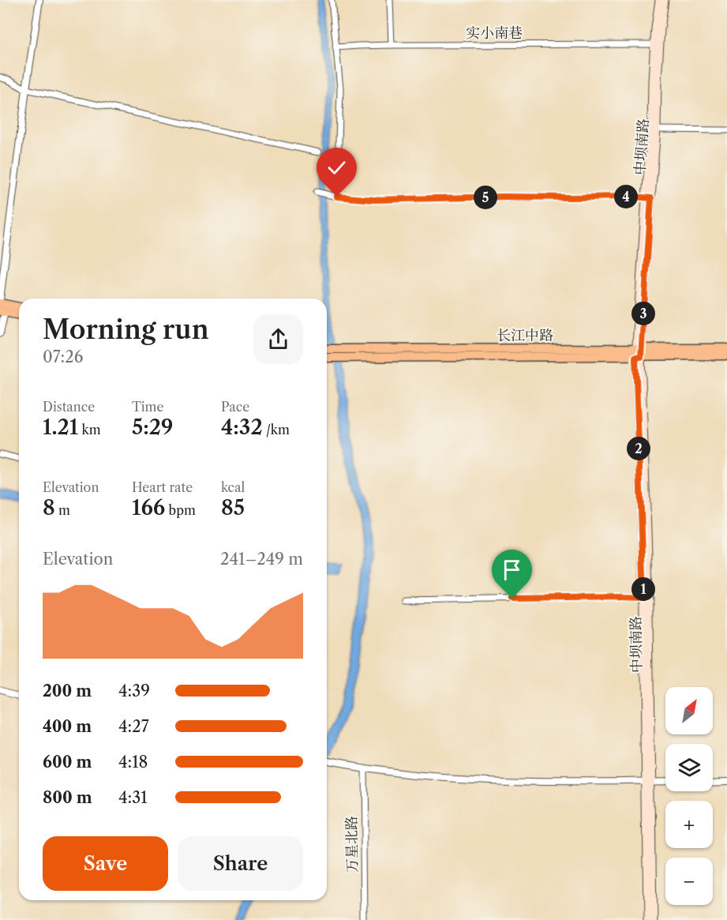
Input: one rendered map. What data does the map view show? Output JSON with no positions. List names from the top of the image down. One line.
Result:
{"streets":{"main road":["中坝南路","长江中路"],"street":["实小南巷","万星北路"]},"crossings":[["中坝南路","长江中路"]],"north":"top right","page":{"pins":["4","5","3","2","1"],"heading":["Morning run","07:26"],"stats":[["Distance","1.21 km"],["Time","5:29"],["Pace","4:32 /km"],["Elevation","8 m"],["Heart rate","166 bpm"],["kcal","85"]],"chart":["Elevation","241–249 m"],"list":[{"name":"200 m","note":"4:39"},{"name":"400 m","note":"4:27"},{"name":"600 m","note":"4:18"},{"name":"800 m","note":"4:31"}],"map_buttons":["+","−"],"buttons":["Save","Share"]}}
